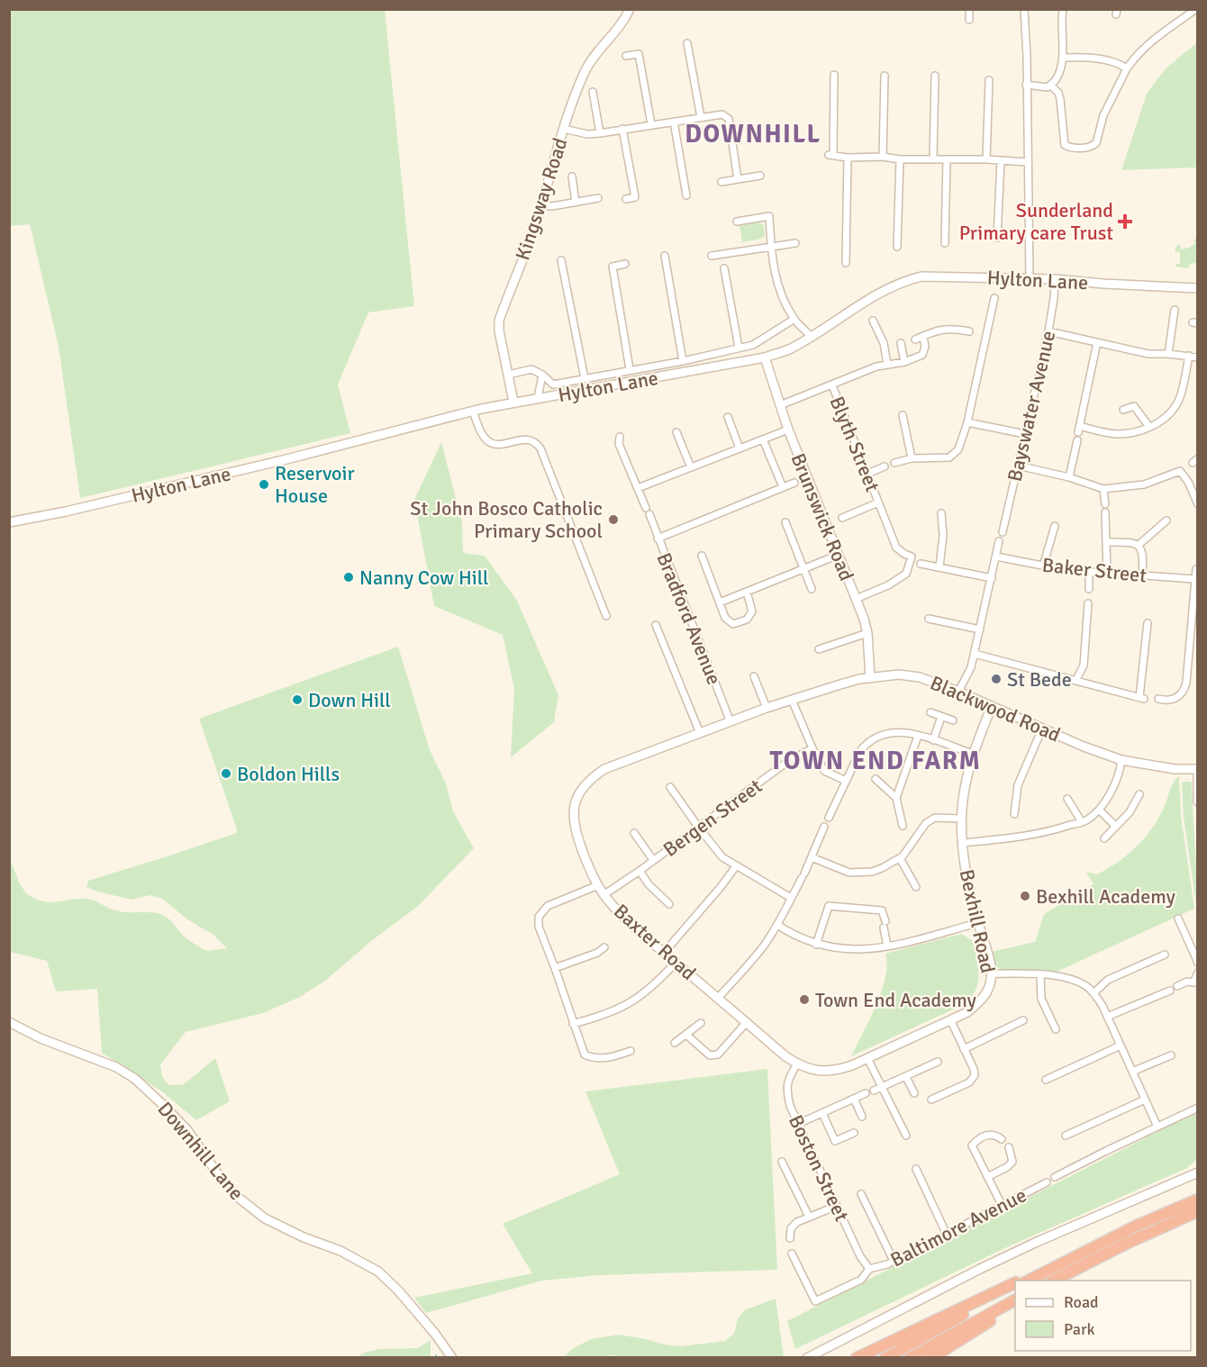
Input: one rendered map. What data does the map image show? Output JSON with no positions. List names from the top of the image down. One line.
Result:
{"streets":{"street":["Kingsway Road","Hylton Lane","Bayswater Avenue","Blyth Street","Brunswick Road","Baker Street","Bradford Avenue","Blackwood Road","Bergen Street","Bexhill Road","Baxter Road","Downhill Lane","Boston Street","Baltimore Avenue"]},"crossings":[["Kingsway Road","Hylton Lane"],["Hylton Lane","Bayswater Avenue"],["Hylton Lane","Brunswick Road"],["Blyth Street","Brunswick Road"],["Brunswick Road","Blackwood Road"],["Bradford Avenue","Baxter Road"],["Blackwood Road","Bexhill Road"],["Blackwood Road","Baxter Road"],["Bergen Street","Baxter Road"],["Bexhill Road","Baxter Road"],["Bexhill Road","Boston Street"],["Baxter Road","Boston Street"],["Boston Street","Baltimore Avenue"]],"districts":["DOWNHILL","TOWN END FARM"],"places":{"health":["Sunderland Primary care Trust"],"other":["Reservoir House","St John Bosco Catholic Primary School","Nanny Cow Hill","St Bede","Down Hill","Boldon Hills","Bexhill Academy","Town End Academy"]},"legend":["Road","Park"]}
